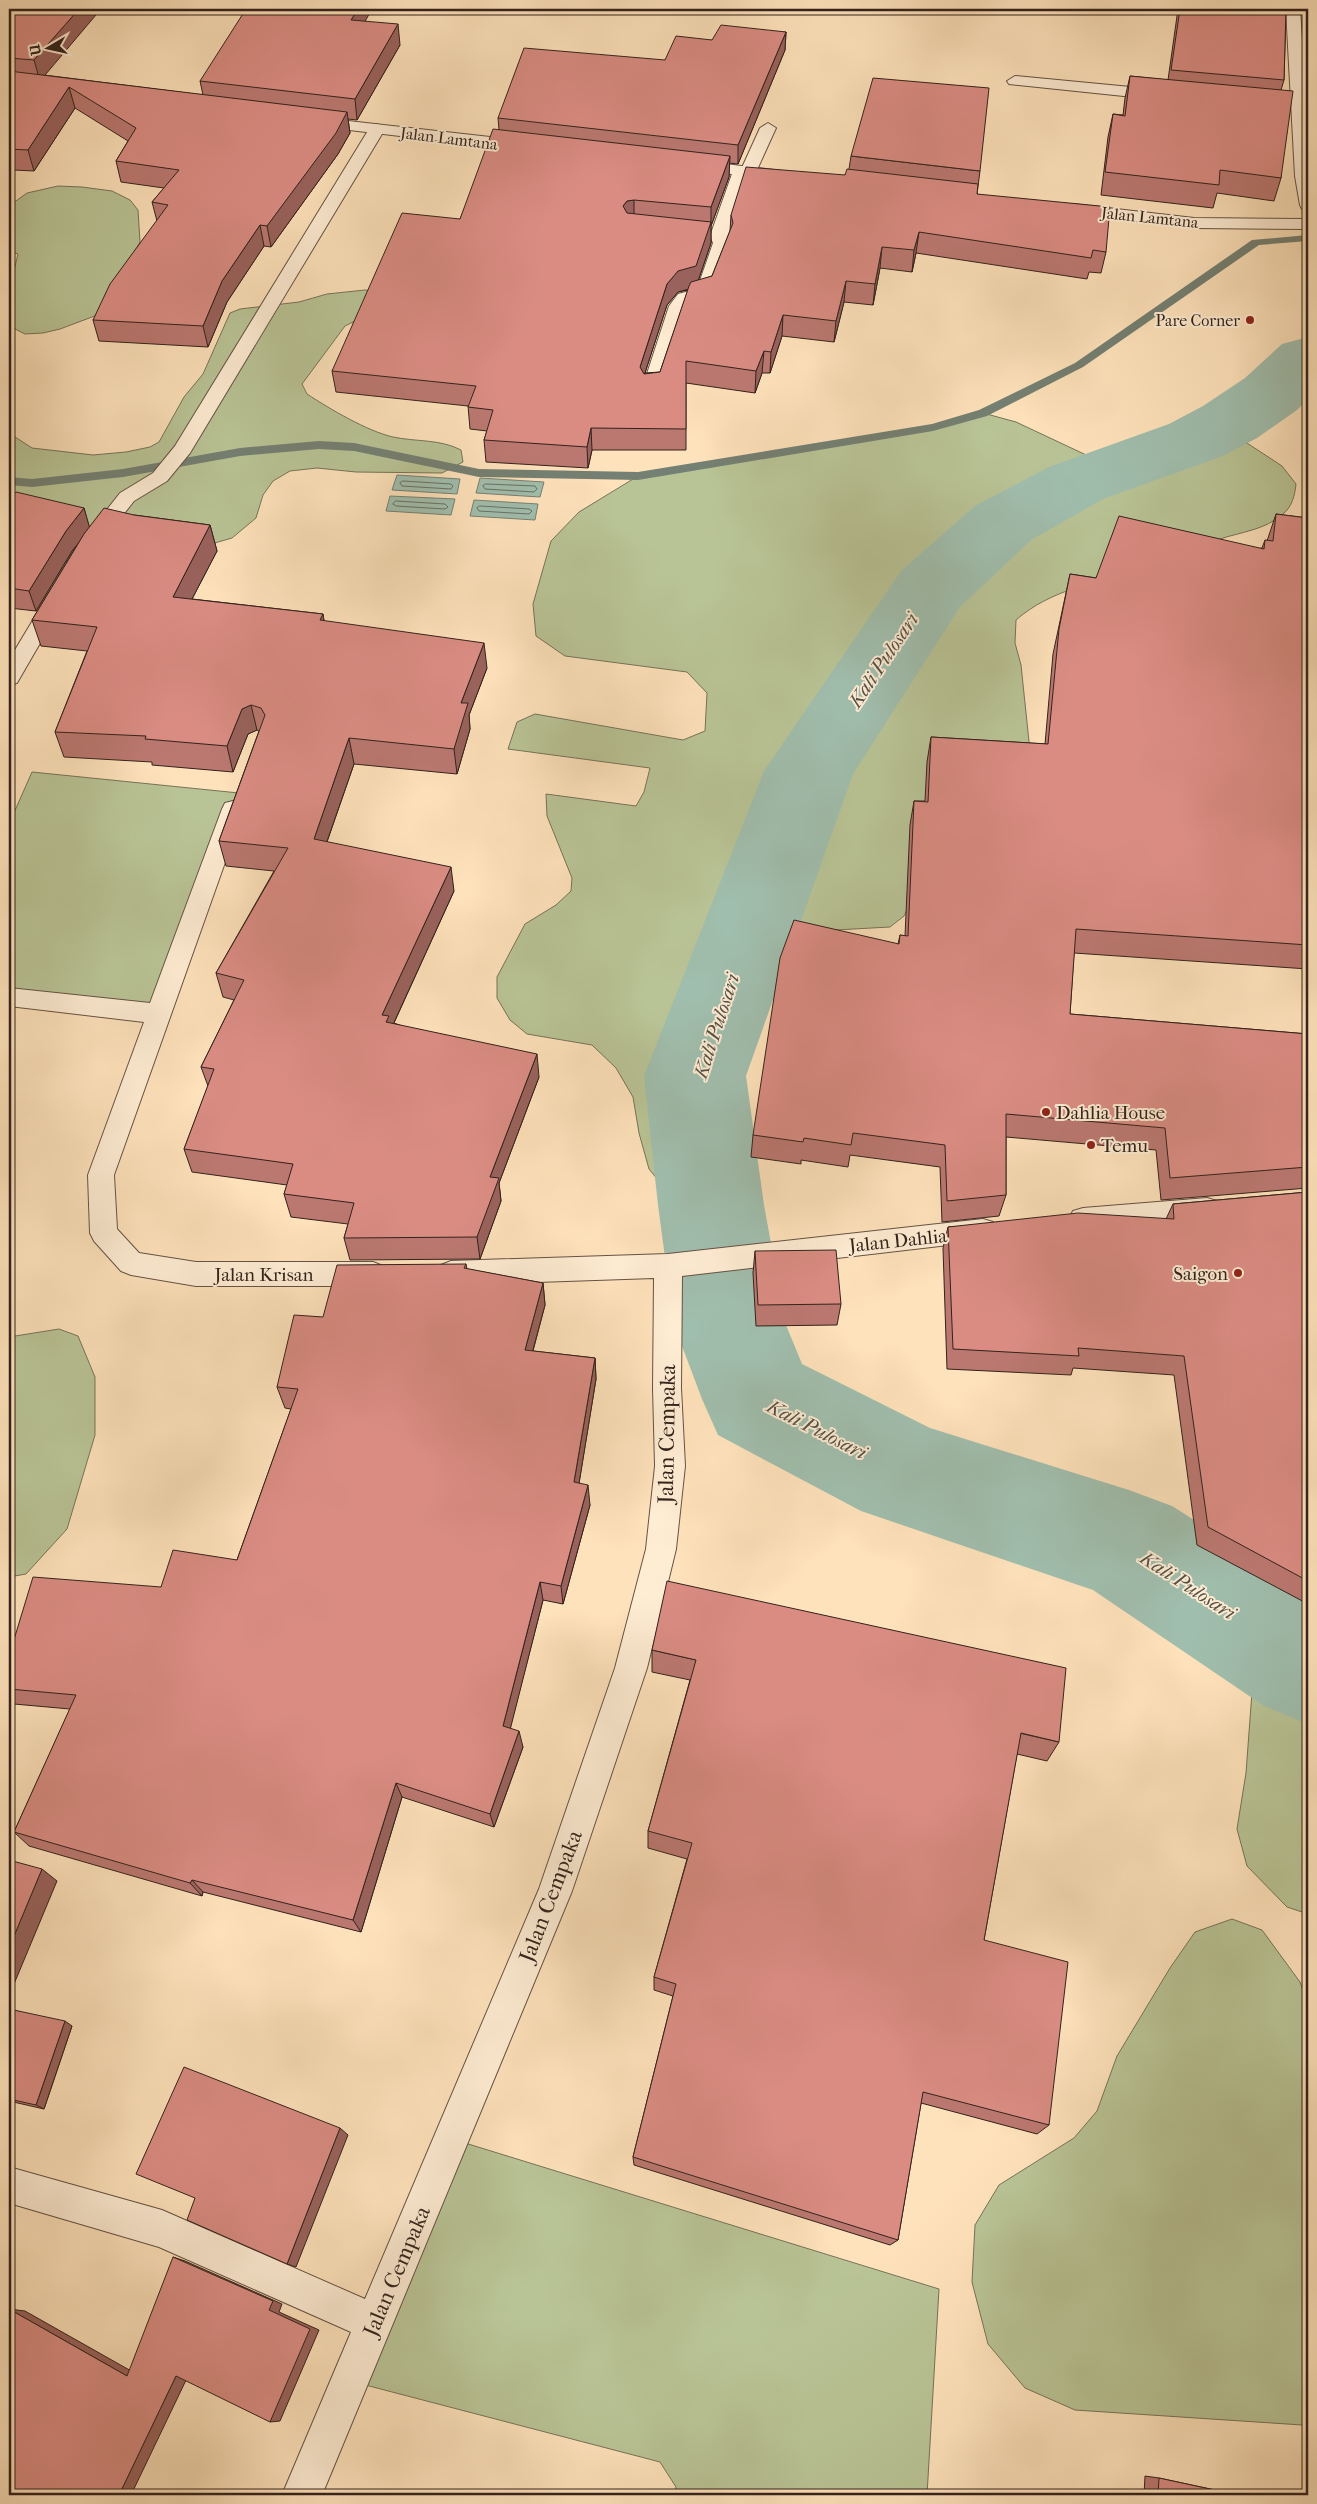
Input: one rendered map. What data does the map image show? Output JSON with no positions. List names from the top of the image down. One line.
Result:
{"streets":{"street":["Jalan Lamtana","Jalan Dahlia","Jalan Krisan","Jalan Cempaka"]},"crossings":[["Jalan Dahlia","Jalan Krisan"],["Jalan Dahlia","Jalan Cempaka"],["Jalan Krisan","Jalan Cempaka"]],"water":["Kali Pulosari"],"places":["Pare Corner","Dahlia House","Temu","Saigon"],"north":"left"}
